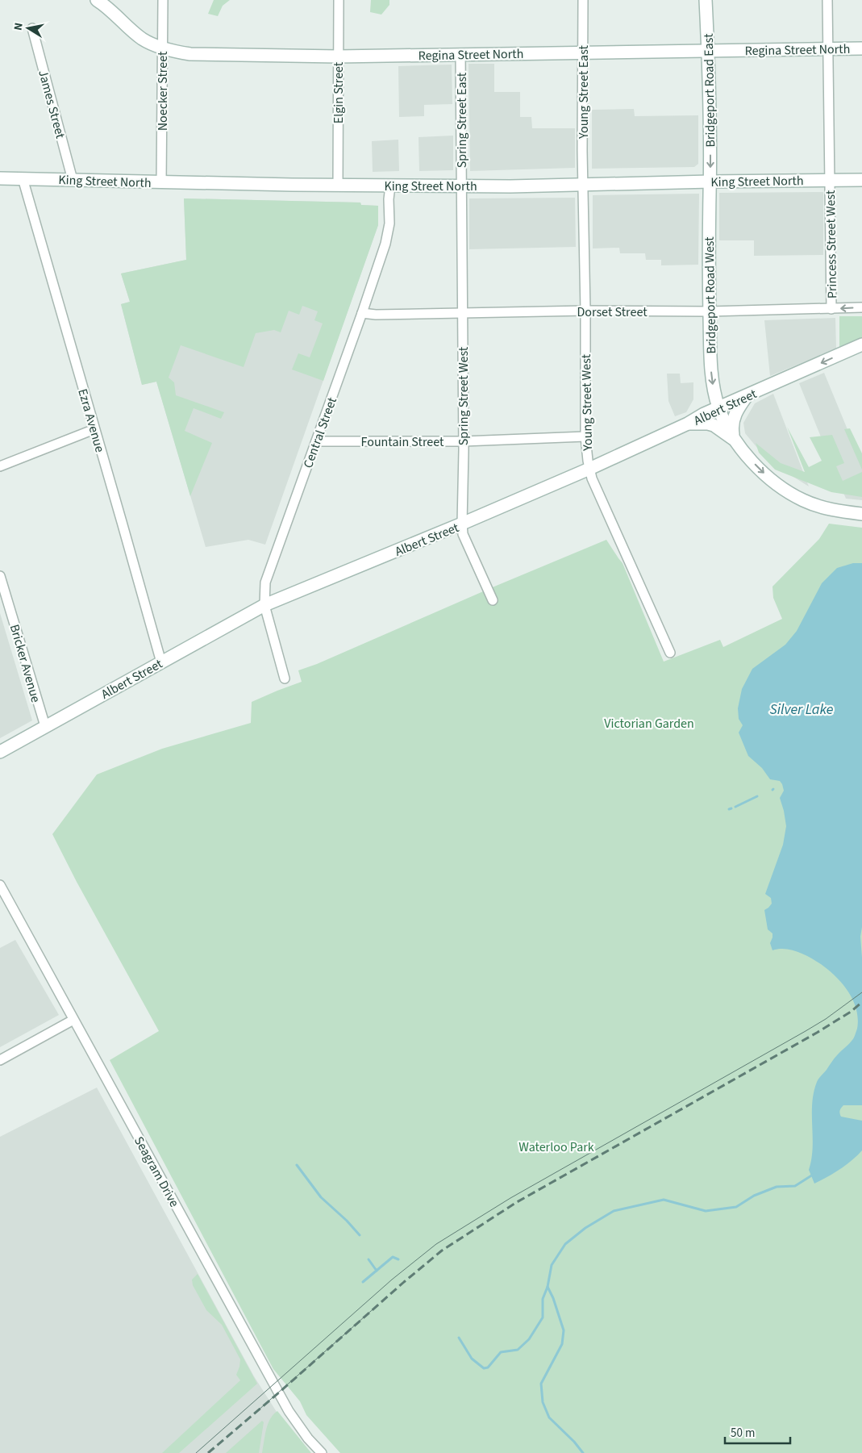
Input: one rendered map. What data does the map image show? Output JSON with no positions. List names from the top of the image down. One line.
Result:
{"streets":{"street":["Regina Street North","Bridgeport Road East","Noecker Street","Young Street East","Elgin Street","James Street","Spring Street East","King Street North","Princess Street West","Bridgeport Road West","Dorset Street","Spring Street West","Young Street West","Albert Street","Ezra Avenue","Central Street","Fountain Street","Bricker Avenue","Seagram Drive"]},"crossings":[["Regina Street North","Bridgeport Road East"],["Regina Street North","Noecker Street"],["Regina Street North","Young Street East"],["Regina Street North","Elgin Street"],["Regina Street North","Spring Street East"],["Regina Street North","Princess Street West"],["Bridgeport Road East","King Street North"],["Bridgeport Road East","Bridgeport Road West"],["Noecker Street","King Street North"],["Young Street East","King Street North"],["Young Street East","Young Street West"],["Elgin Street","King Street North"],["James Street","King Street North"],["Spring Street East","King Street North"],["Spring Street East","Spring Street West"],["King Street North","Princess Street West"],["King Street North","Bridgeport Road West"],["King Street North","Spring Street West"],["King Street North","Young Street West"],["King Street North","Ezra Avenue"],["King Street North","Central Street"],["Princess Street West","Dorset Street"],["Bridgeport Road West","Dorset Street"],["Bridgeport Road West","Albert Street"],["Dorset Street","Spring Street West"],["Dorset Street","Young Street West"],["Dorset Street","Central Street"],["Spring Street West","Albert Street"],["Spring Street West","Fountain Street"],["Young Street West","Albert Street"],["Young Street West","Fountain Street"],["Albert Street","Ezra Avenue"],["Albert Street","Central Street"],["Albert Street","Bricker Avenue"],["Central Street","Fountain Street"]],"one_way":["Bridgeport Road East","Bridgeport Road West"],"water":["Silver Lake"],"parks":["Victorian Garden","Waterloo Park"],"scale_bar":"50 m","north":"left"}
